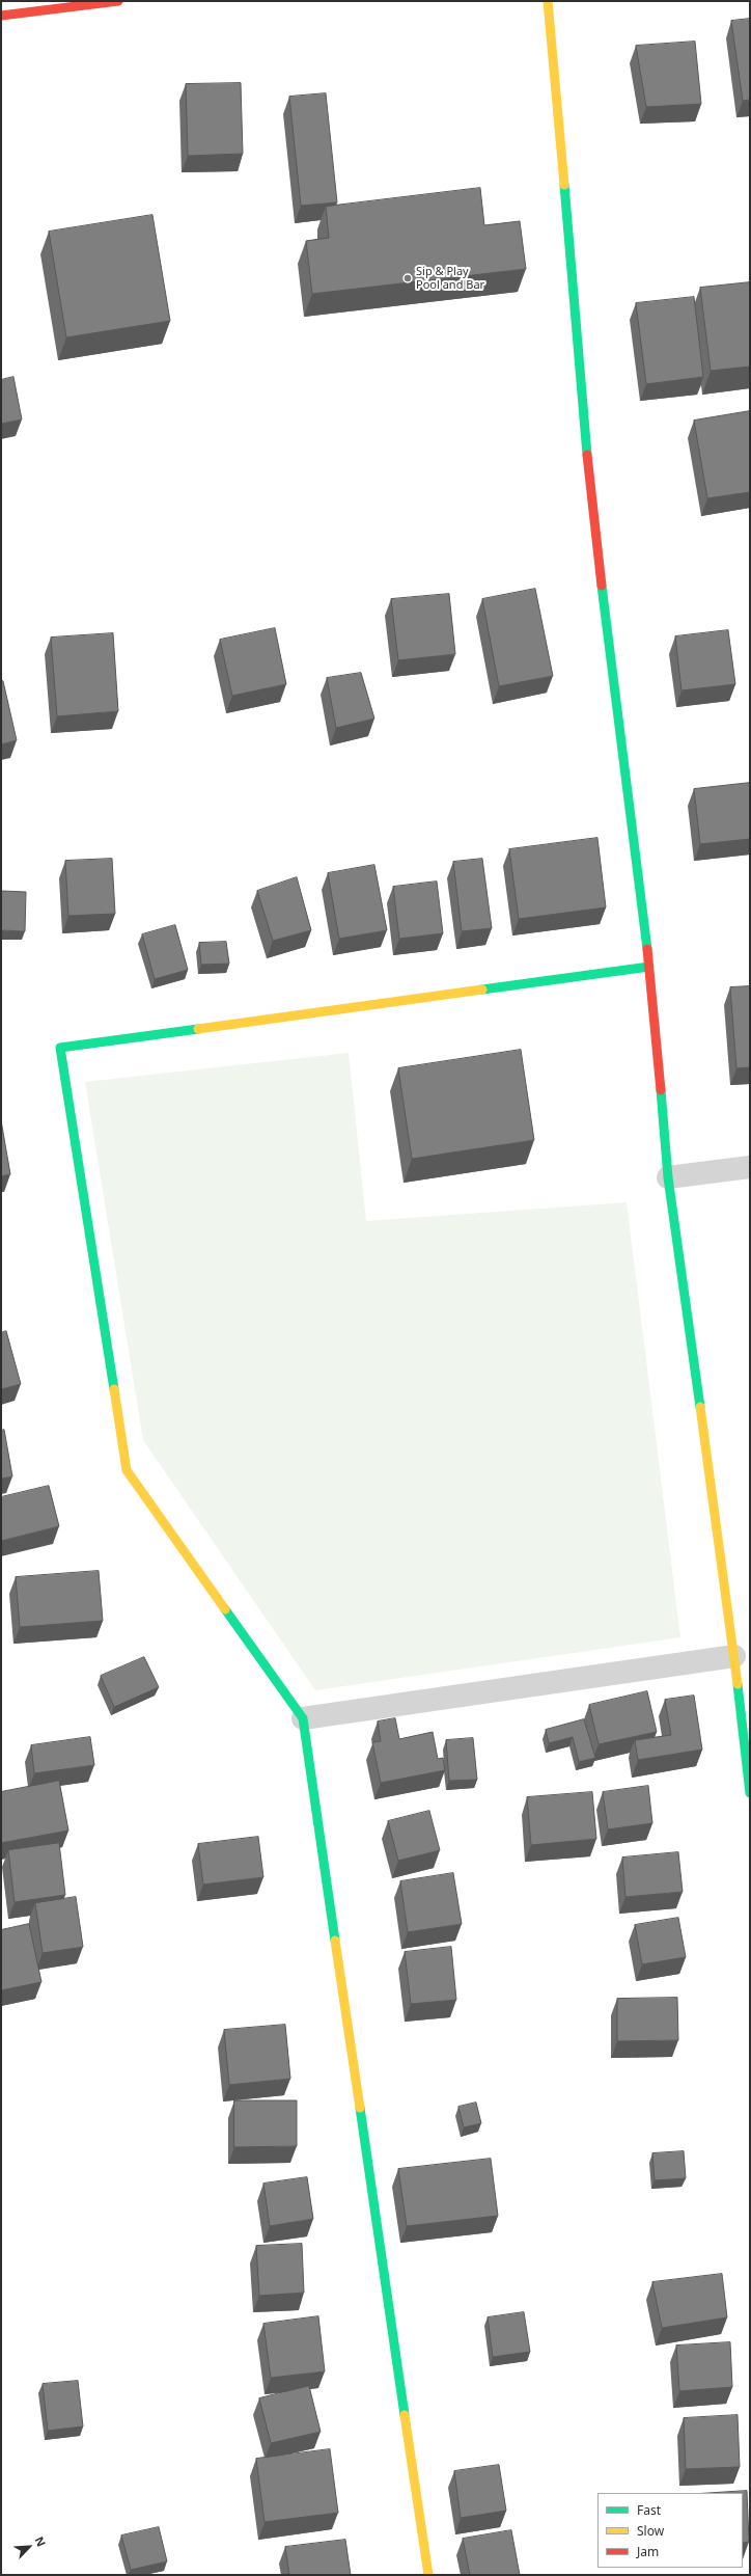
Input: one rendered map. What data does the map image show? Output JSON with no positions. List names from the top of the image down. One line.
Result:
{"places":["Sip & Play Pool and Bar"],"legend":["Fast","Slow","Jam"],"north":"top right"}
